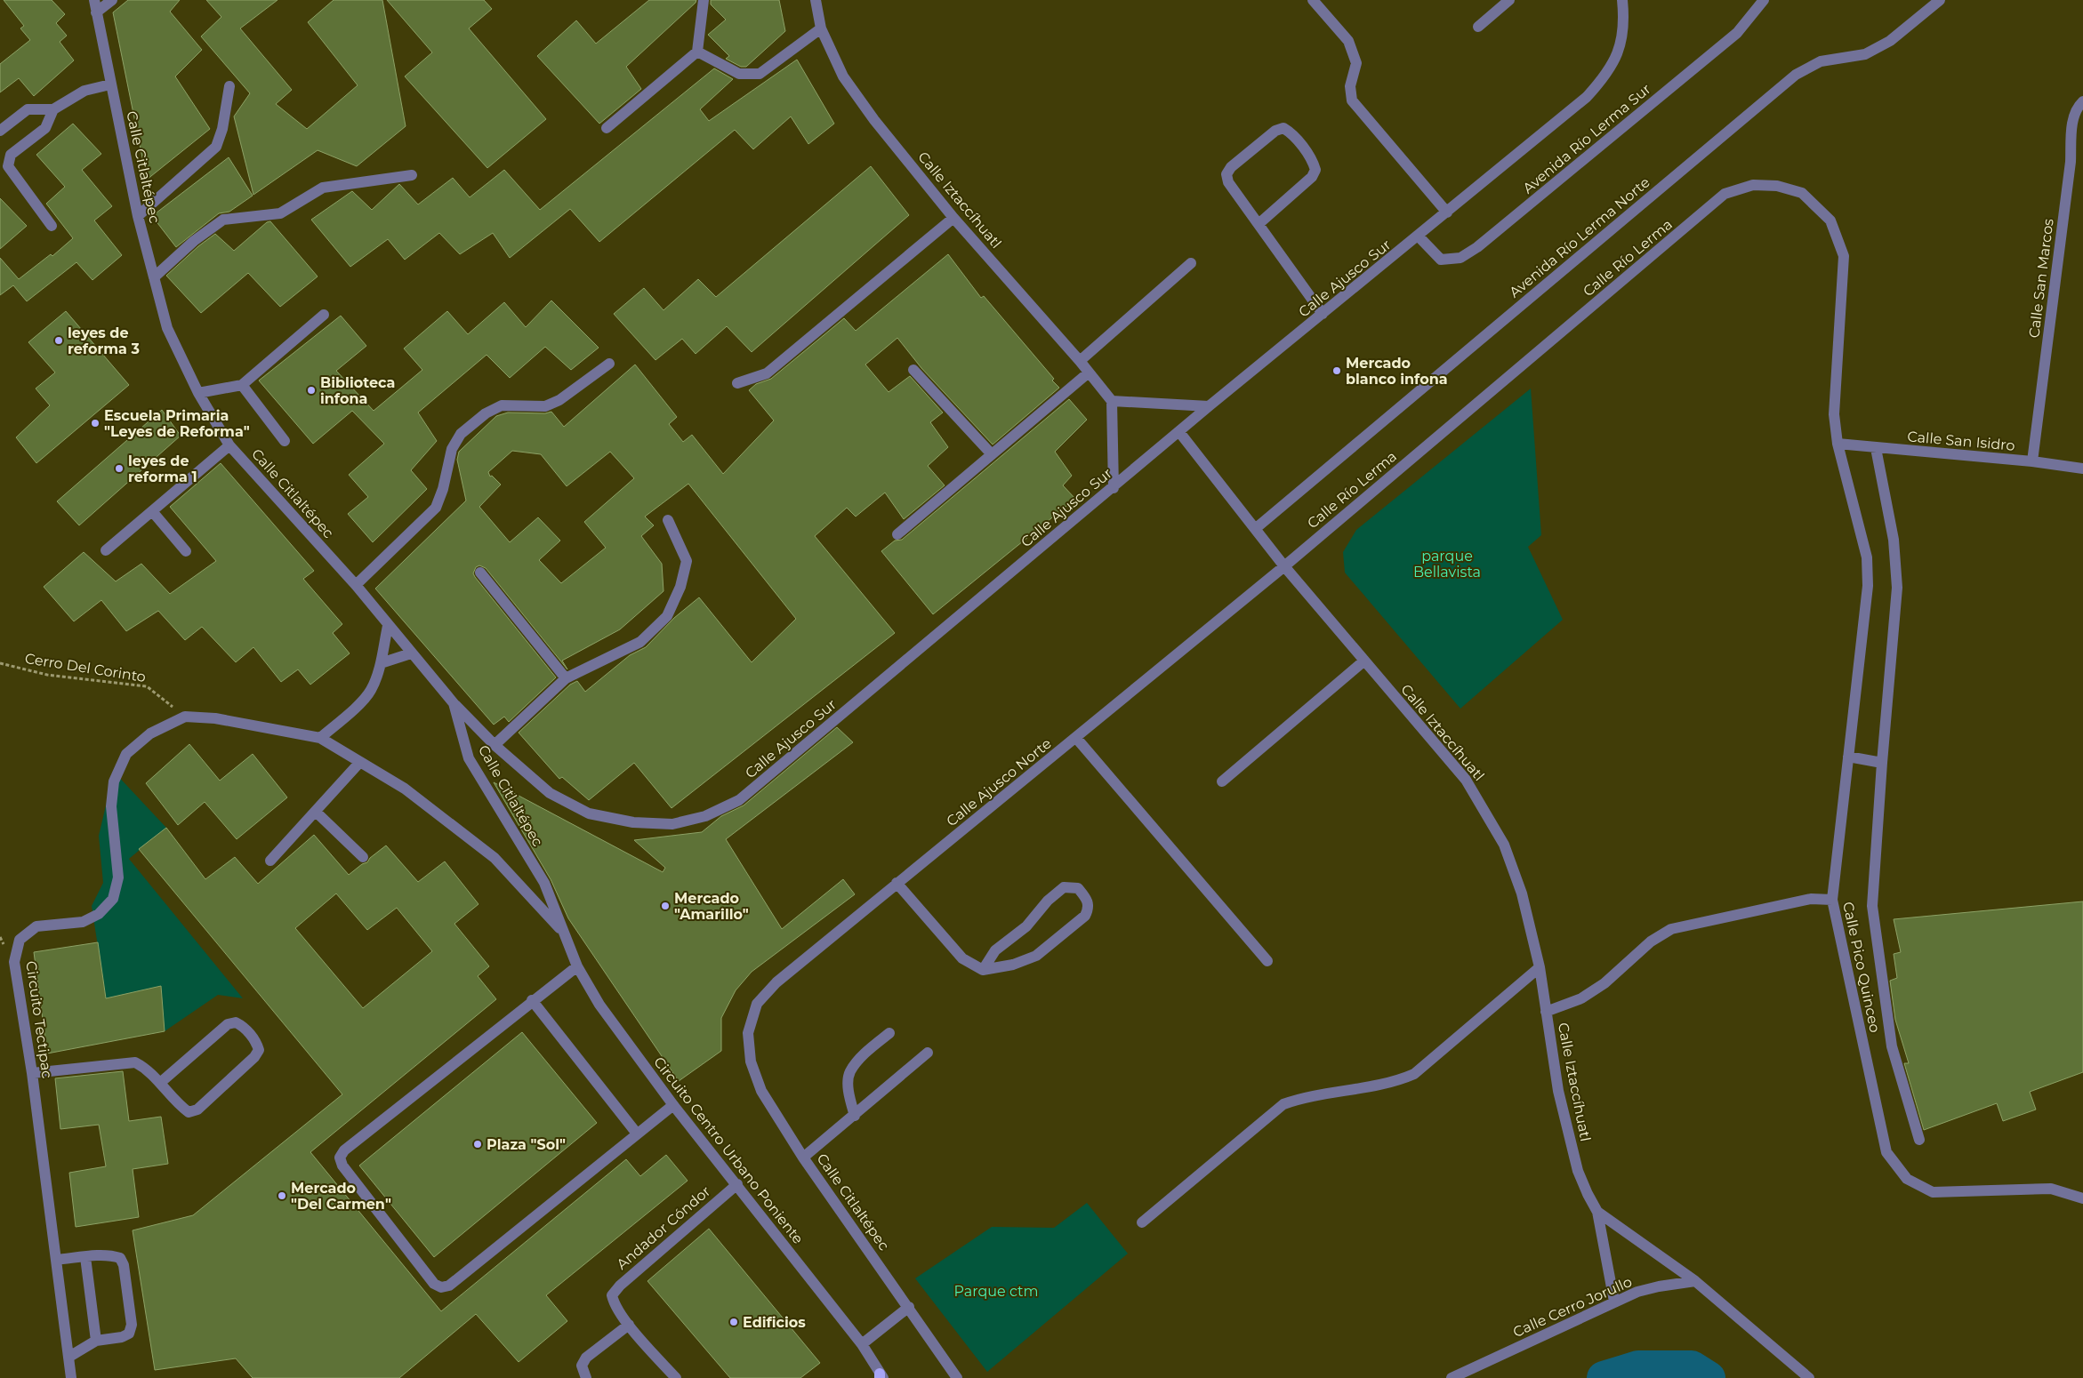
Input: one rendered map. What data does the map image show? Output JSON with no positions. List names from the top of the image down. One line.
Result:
{"streets":{"street":["Avenida Río Lerma Sur","Calle Citlaltépec","Calle Iztaccíhuatl","Avenida Río Lerma Norte","Calle Río Lerma","Calle Ajusco Sur","Calle San Marcos","Calle San Isidro","Calle Ajusco Norte","Calle Pico Quinceo","Circuito Tectipac","Circuito Centro Urbano Poniente","Andador Cóndor","Calle Cerro Jorullo"],"path":["Cerro Del Corinto"]},"crossings":[["Avenida Río Lerma Sur","Calle Ajusco Sur"],["Calle Citlaltépec","Calle Ajusco Sur"],["Calle Citlaltépec","Calle Ajusco Norte"],["Calle Citlaltépec","Circuito Centro Urbano Poniente"],["Calle Iztaccíhuatl","Avenida Río Lerma Norte"],["Calle Iztaccíhuatl","Calle Río Lerma"],["Calle Iztaccíhuatl","Calle Ajusco Sur"],["Calle Iztaccíhuatl","Calle Ajusco Norte"],["Calle Iztaccíhuatl","Calle Cerro Jorullo"],["Calle Río Lerma","Calle San Isidro"],["Calle Río Lerma","Calle Ajusco Norte"],["Calle Río Lerma","Calle Pico Quinceo"],["Calle San Marcos","Calle San Isidro"],["Calle San Isidro","Calle Pico Quinceo"],["Cerro Del Corinto","Circuito Tectipac"],["Circuito Centro Urbano Poniente","Andador Cóndor"]],"parks":["parque Bellavista","Parque ctm"],"places":["leyes de reforma 3","Mercado blanco infona","Biblioteca infona","Escuela Primaria \"Leyes de Reforma\"","leyes de reforma 1","Mercado \"Amarillo\"","Plaza \"Sol\"","Mercado \"Del Carmen\"","Edificios"]}
